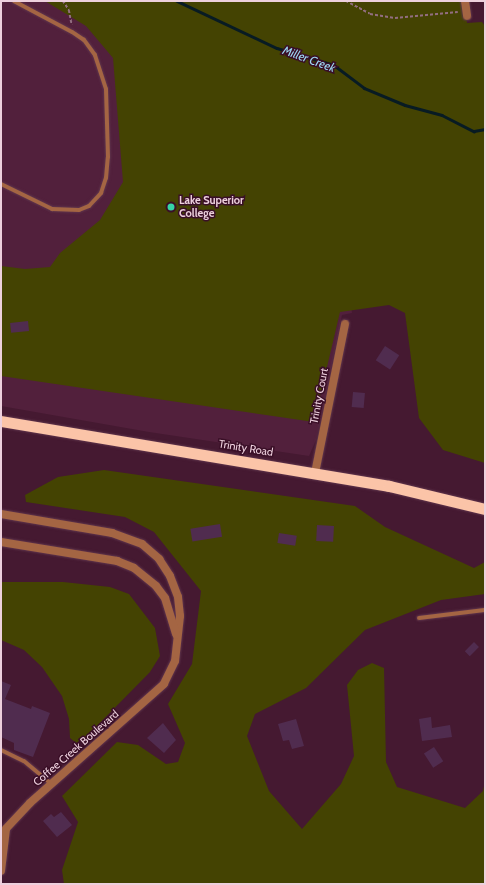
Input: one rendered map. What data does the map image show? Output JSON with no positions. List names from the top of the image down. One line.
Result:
{"streets":{"highway":["Trinity Road"],"street":["Trinity Court","Coffee Creek Boulevard"]},"crossings":[["Trinity Court","Trinity Road"]],"water":["Miller Creek"],"places":["Lake Superior College"]}
